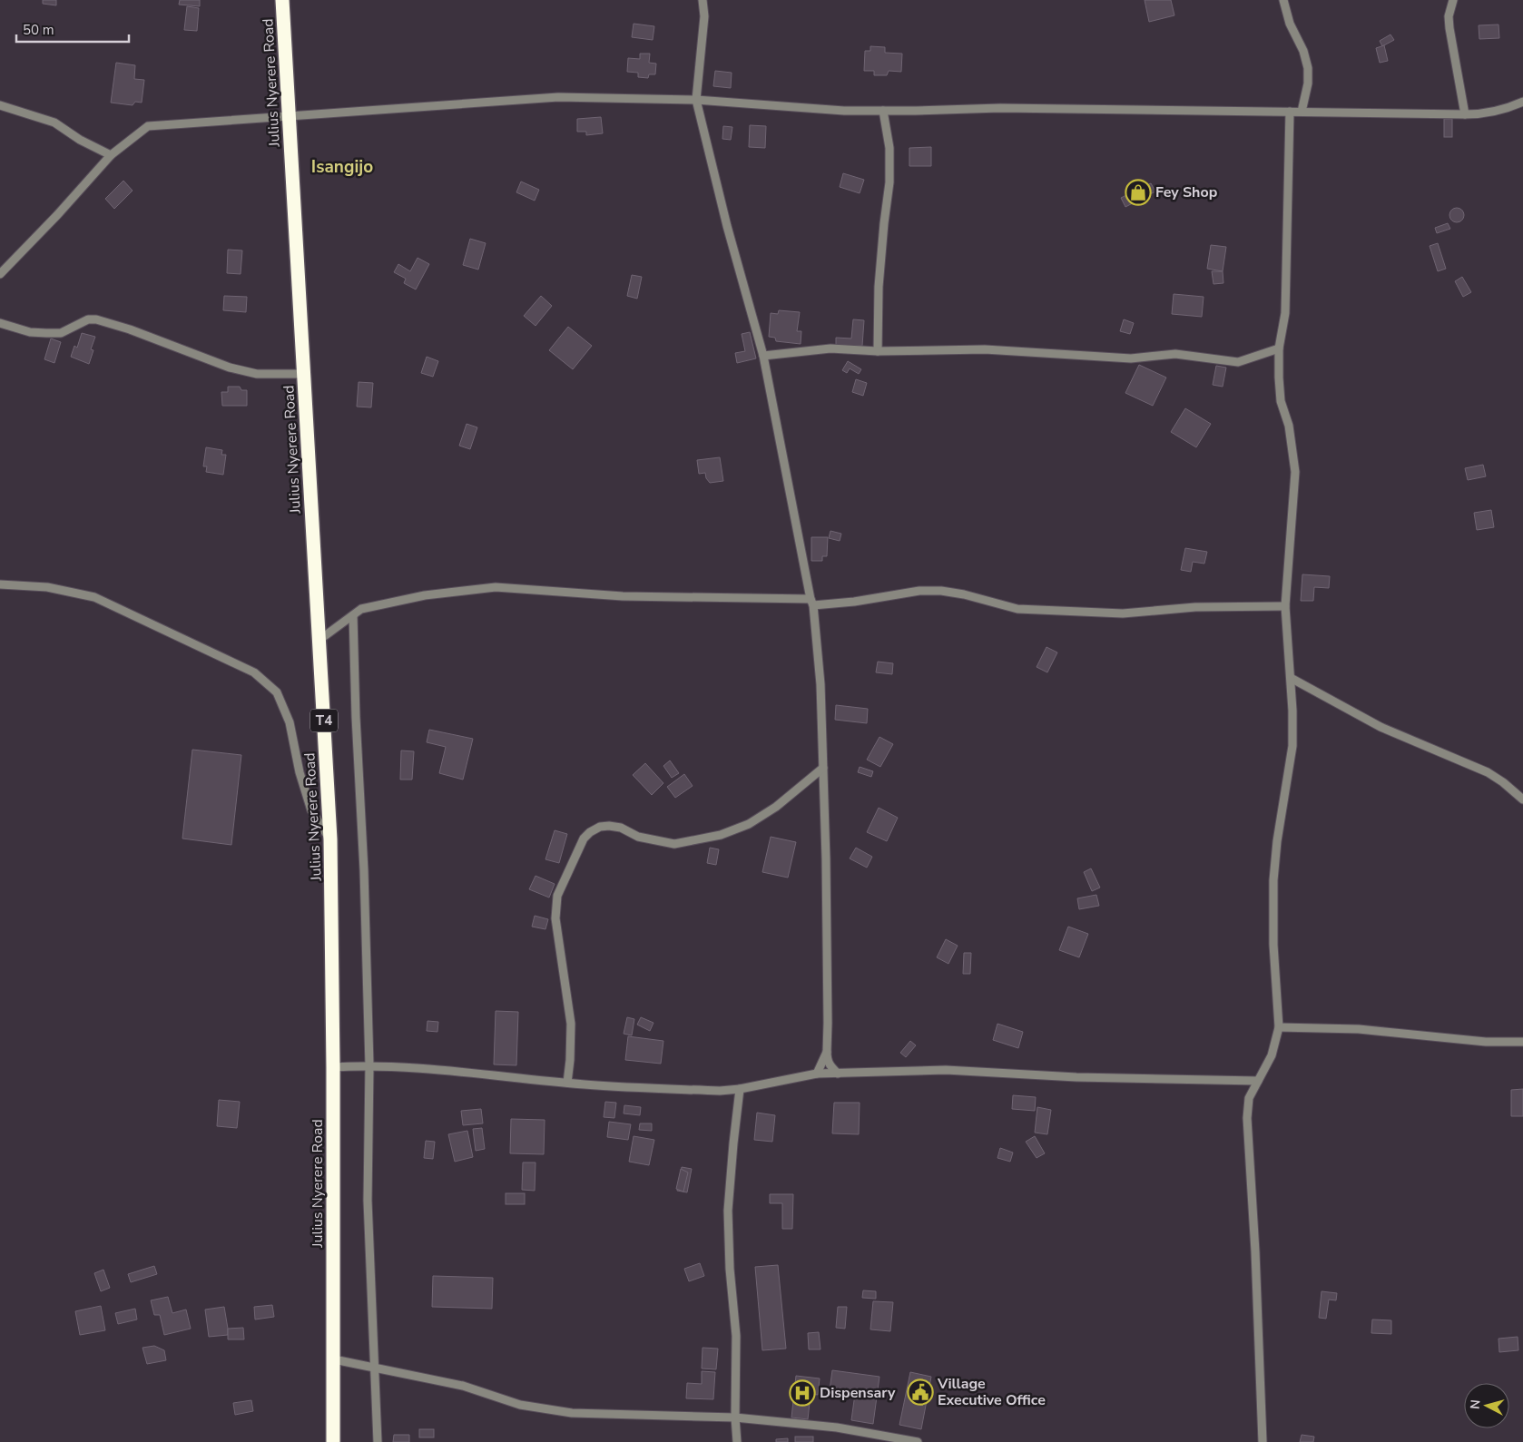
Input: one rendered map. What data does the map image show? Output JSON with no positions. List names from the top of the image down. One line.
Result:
{"streets":{"highway":["Julius Nyerere Road","T4"]},"districts":["Isangijo"],"places":{"shop":["Fey Shop"],"public building":["Village Executive Office"],"hospital":["Dispensary"]},"scale_bar":"50 m","north":"left"}
